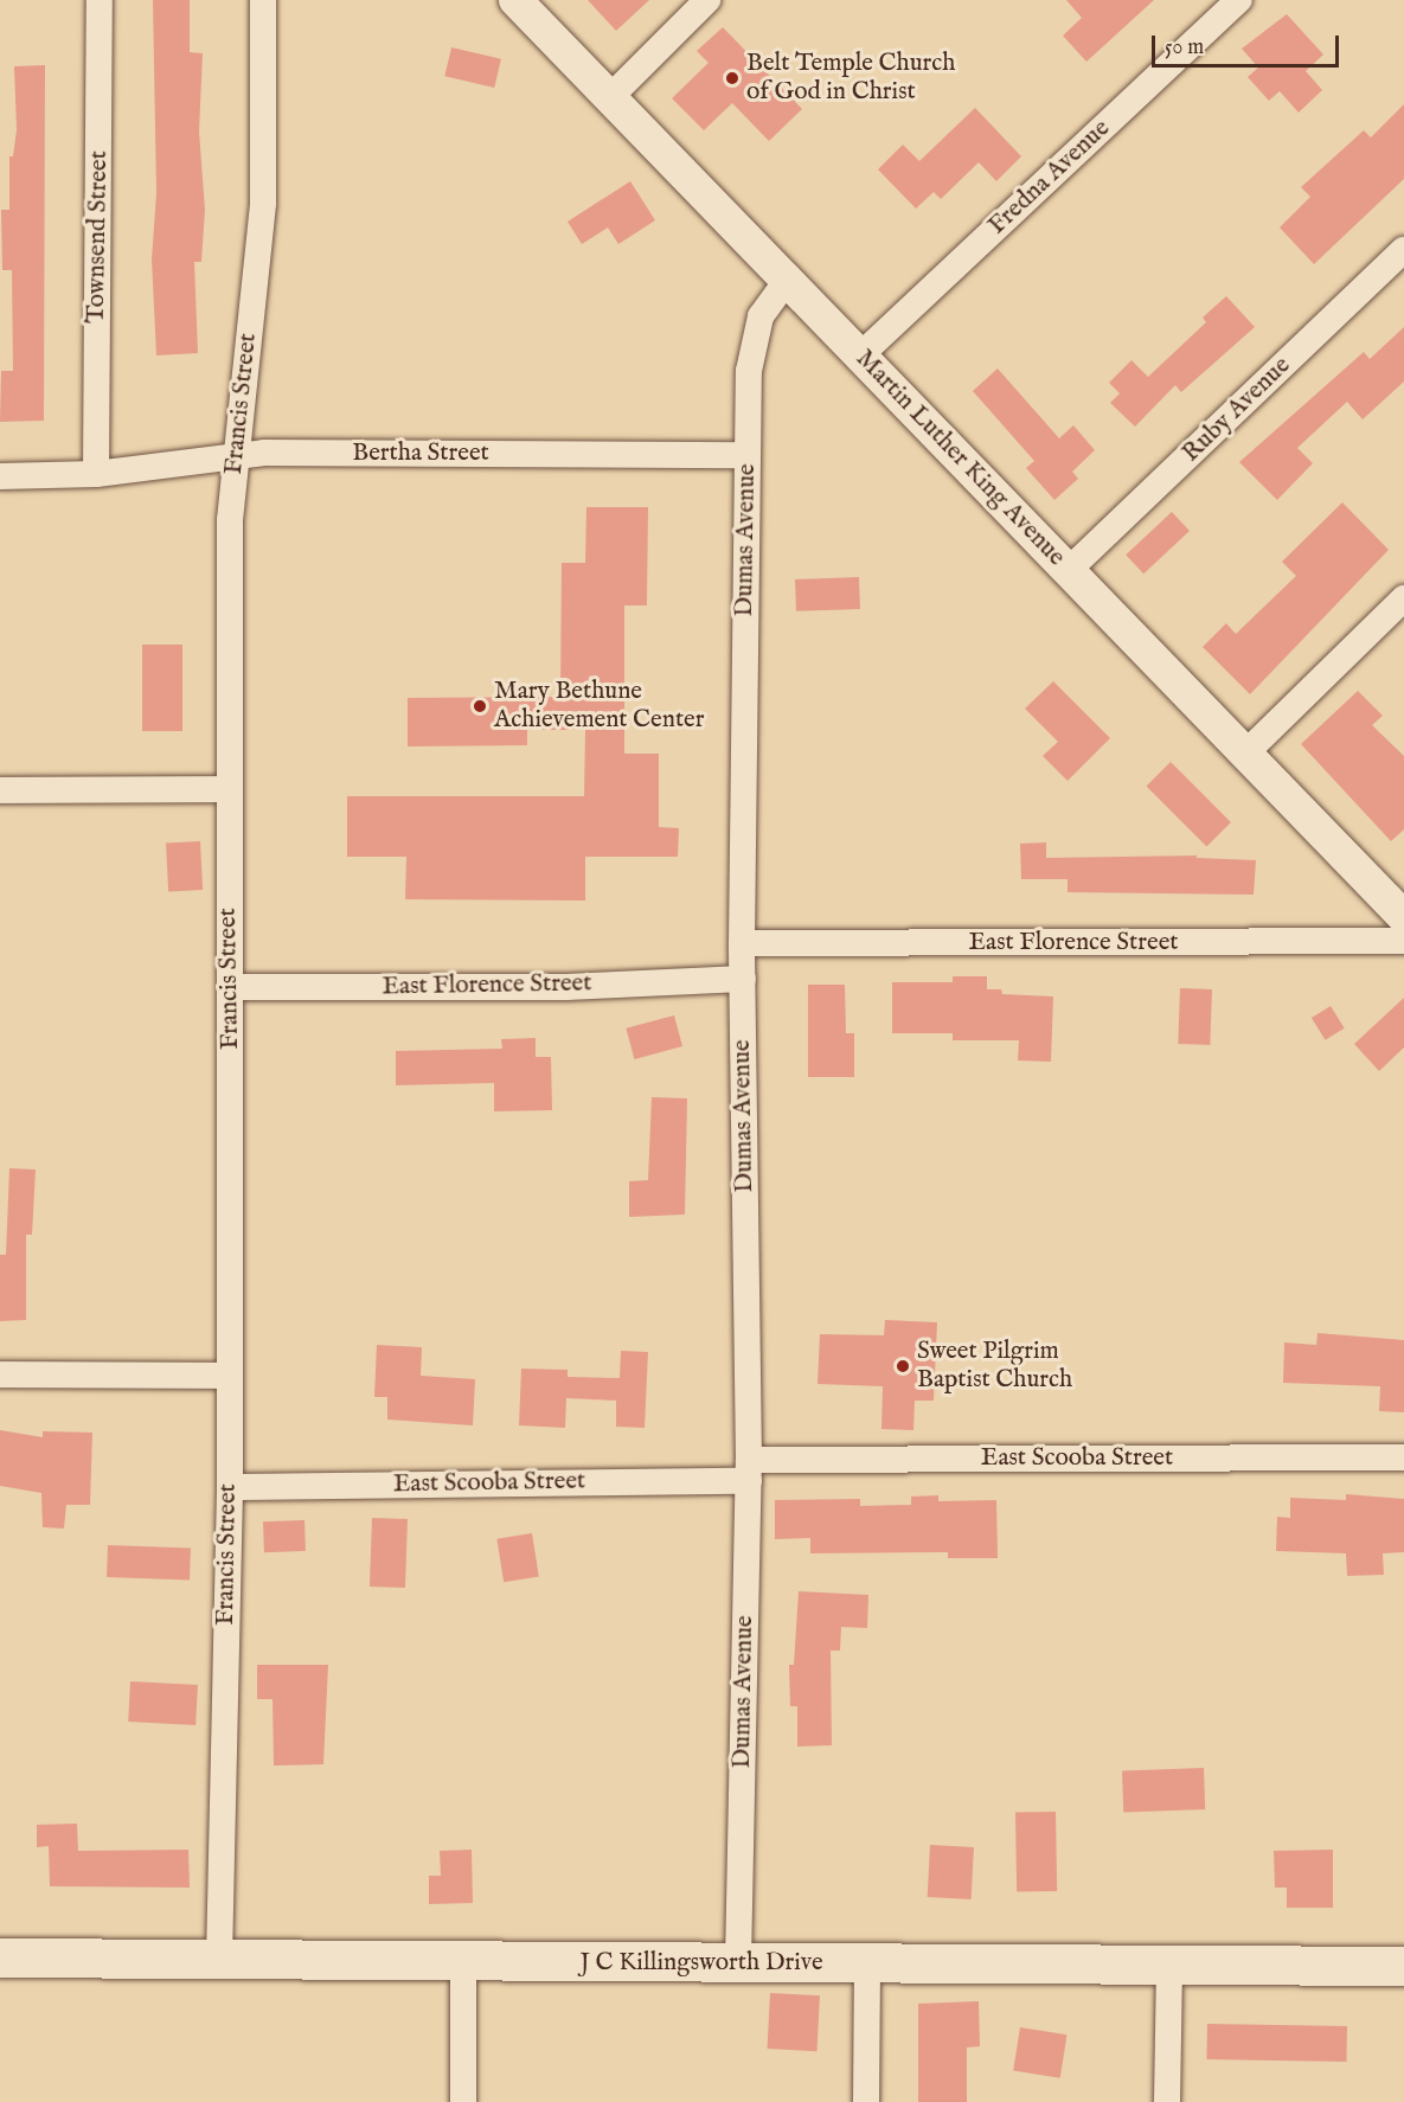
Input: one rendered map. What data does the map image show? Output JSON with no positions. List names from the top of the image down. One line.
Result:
{"streets":{"main road":["J C Killingsworth Drive"],"street":["Fredna Avenue","Townsend Street","Francis Street","Ruby Avenue","Bertha Street","Martin Luther King Avenue","Dumas Avenue","East Florence Street","East Scooba Street"]},"crossings":[["Fredna Avenue","Martin Luther King Avenue"],["Townsend Street","Bertha Street"],["Francis Street","Bertha Street"],["Francis Street","East Florence Street"],["Francis Street","East Scooba Street"],["Francis Street","J C Killingsworth Drive"],["Ruby Avenue","Martin Luther King Avenue"],["Bertha Street","Dumas Avenue"],["Martin Luther King Avenue","Dumas Avenue"],["Dumas Avenue","East Florence Street"],["Dumas Avenue","East Scooba Street"],["Dumas Avenue","J C Killingsworth Drive"]],"places":["Belt Temple Church of God in Christ","Mary Bethune Achievement Center","Sweet Pilgrim Baptist Church"],"scale_bar":"50 m"}
